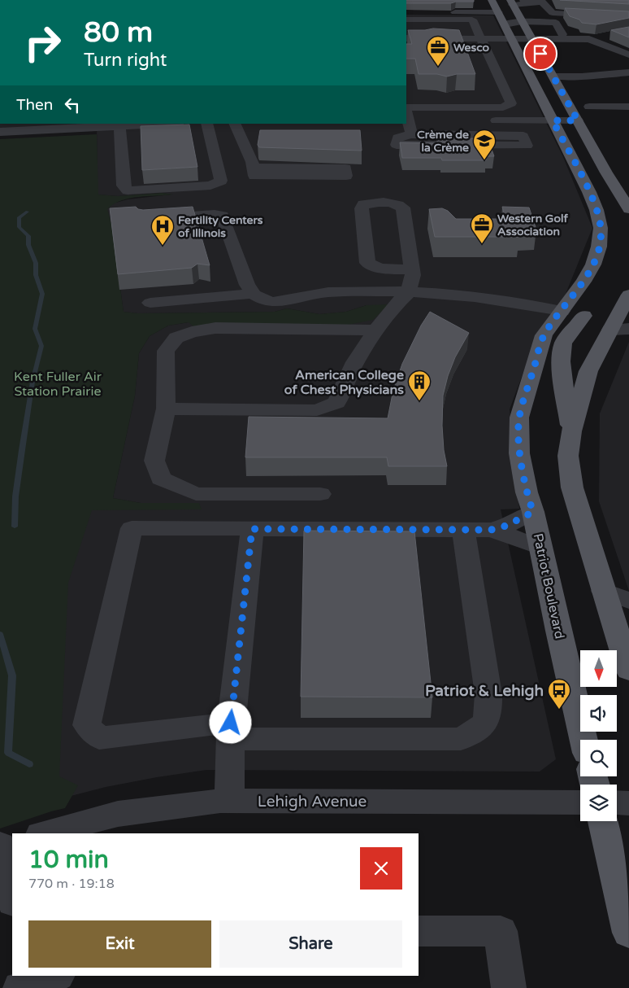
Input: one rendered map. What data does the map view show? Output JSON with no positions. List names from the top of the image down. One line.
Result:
{"streets":{"main road":["Patriot Boulevard"],"street":["Lehigh Avenue"]},"parks":["Kent Fuller Air Station Prairie"],"places":{"office":["Wesco","Western Golf Association"],"school or university":["Crème de la Crème"],"hospital":["Fertility Centers of Illinois"],"building":["American College of Chest Physicians"],"bus stop":["Patriot & Lehigh"]},"north":"bottom","page":{"turn":["80 m","Turn right"],"then":"Then","heading":["10 min","770 m · 19:18"],"buttons":["Exit","Share"]}}
